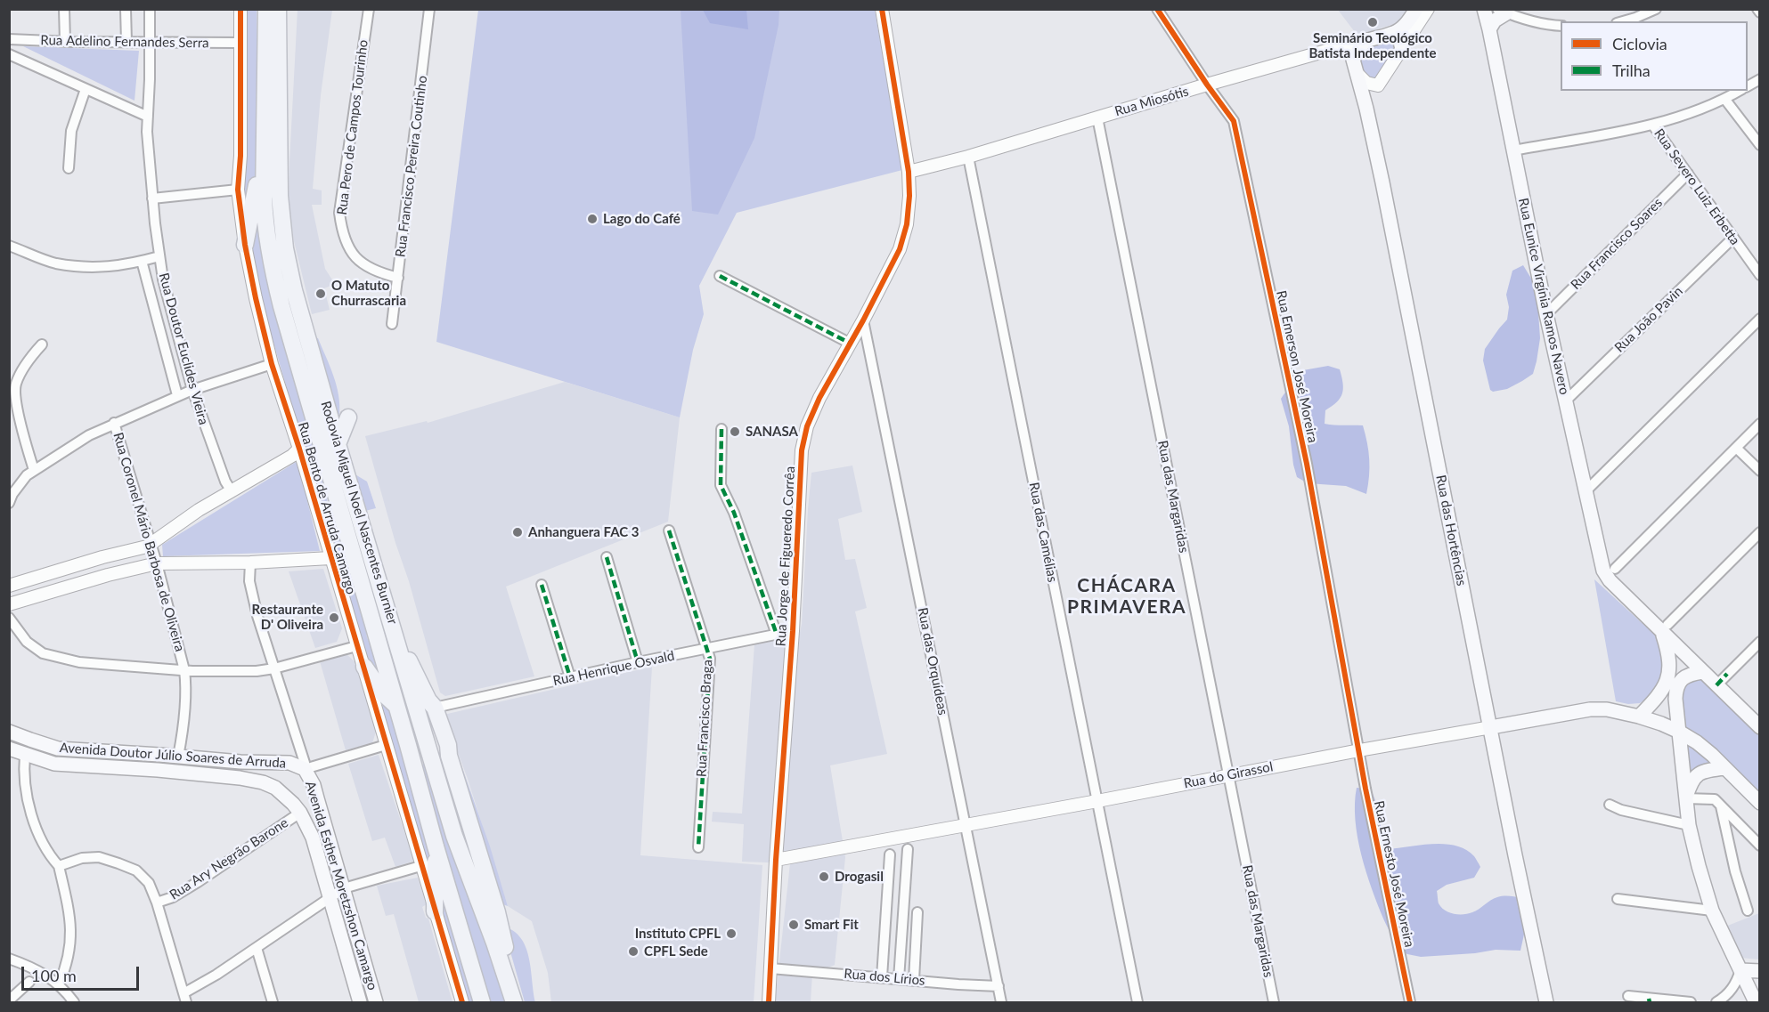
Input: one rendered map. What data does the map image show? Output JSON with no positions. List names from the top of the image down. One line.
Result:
{"streets":{"highway":["Rodovia Miguel Noel Nascentes Burnier"],"main road":["Rua Miosótis","Rua Eunice Virgínia Ramos Navero","Rua das Hortências","Avenida Doutor Júlio Soares de Arruda","Rua do Girassol","Avenida Esther Moretzshon Camargo"],"street":["Rua Adelino Fernandes Serra","Rua Pero de Campos Tourinho","Rua Francisco Pereira Coutinho","Rua Severo Luiz Erbetta","Rua Francisco Soares","Rua João Pavin","Rua Doutor Euclides Vieira","Rua Emerson José Moreira","Rua das Margaridas","Rua Bento de Arruda Camargo","Rua das Camélias","Rua Coronel Mário Barbosa de Oliveira","Rua Jorge de Figueredo Corrêa","Rua das Orquídeas","Rua Henrique Osvald","Rua Francisco Braga","Rua Ary Negrão Barone","Rua Ernesto José Moreira","Rua dos Lírios"]},"crossings":[["Rua Adelino Fernandes Serra","Rua Doutor Euclides Vieira"],["Rua Adelino Fernandes Serra","Rua Bento de Arruda Camargo"],["Rua Miosótis","Rua Emerson José Moreira"],["Rua Miosótis","Rua das Margaridas"],["Rua Miosótis","Rua das Hortências"],["Rua Miosótis","Rua das Camélias"],["Rua Miosótis","Rua Jorge de Figueredo Corrêa"],["Rua Pero de Campos Tourinho","Rua Francisco Pereira Coutinho"],["Rua Severo Luiz Erbetta","Rua Francisco Soares"],["Rua Severo Luiz Erbetta","Rua João Pavin"],["Rua Francisco Soares","Rua Eunice Virgínia Ramos Navero"],["Rua Eunice Virgínia Ramos Navero","Rua João Pavin"],["Rua Emerson José Moreira","Rua do Girassol"],["Rua Emerson José Moreira","Rua Ernesto José Moreira"],["Rua das Margaridas","Rua do Girassol"],["Rua das Hortências","Rua do Girassol"],["Rua das Camélias","Rua do Girassol"],["Rua Coronel Mário Barbosa de Oliveira","Avenida Doutor Júlio Soares de Arruda"],["Rua Jorge de Figueredo Corrêa","Rua das Orquídeas"],["Rua Jorge de Figueredo Corrêa","Rua Henrique Osvald"],["Rua Jorge de Figueredo Corrêa","Rua do Girassol"],["Rua Jorge de Figueredo Corrêa","Rua dos Lírios"],["Rua das Orquídeas","Rua do Girassol"],["Rua das Orquídeas","Rua dos Lírios"],["Rua Henrique Osvald","Rua Francisco Braga"],["Avenida Doutor Júlio Soares de Arruda","Rua Ary Negrão Barone"],["Avenida Doutor Júlio Soares de Arruda","Avenida Esther Moretzshon Camargo"],["Rua do Girassol","Rua Ernesto José Moreira"],["Rua Ary Negrão Barone","Avenida Esther Moretzshon Camargo"]],"districts":["CHÁCARA PRIMAVERA"],"places":["Seminário Teológico Batista Independente","Lago do Café","O Matuto Churrascaria","SANASA","Anhanguera FAC 3","Restaurante D' Oliveira","Drogasil","Smart Fit","Instituto CPFL","CPFL Sede"],"legend":["Ciclovia","Trilha"],"scale_bar":"100 m"}
